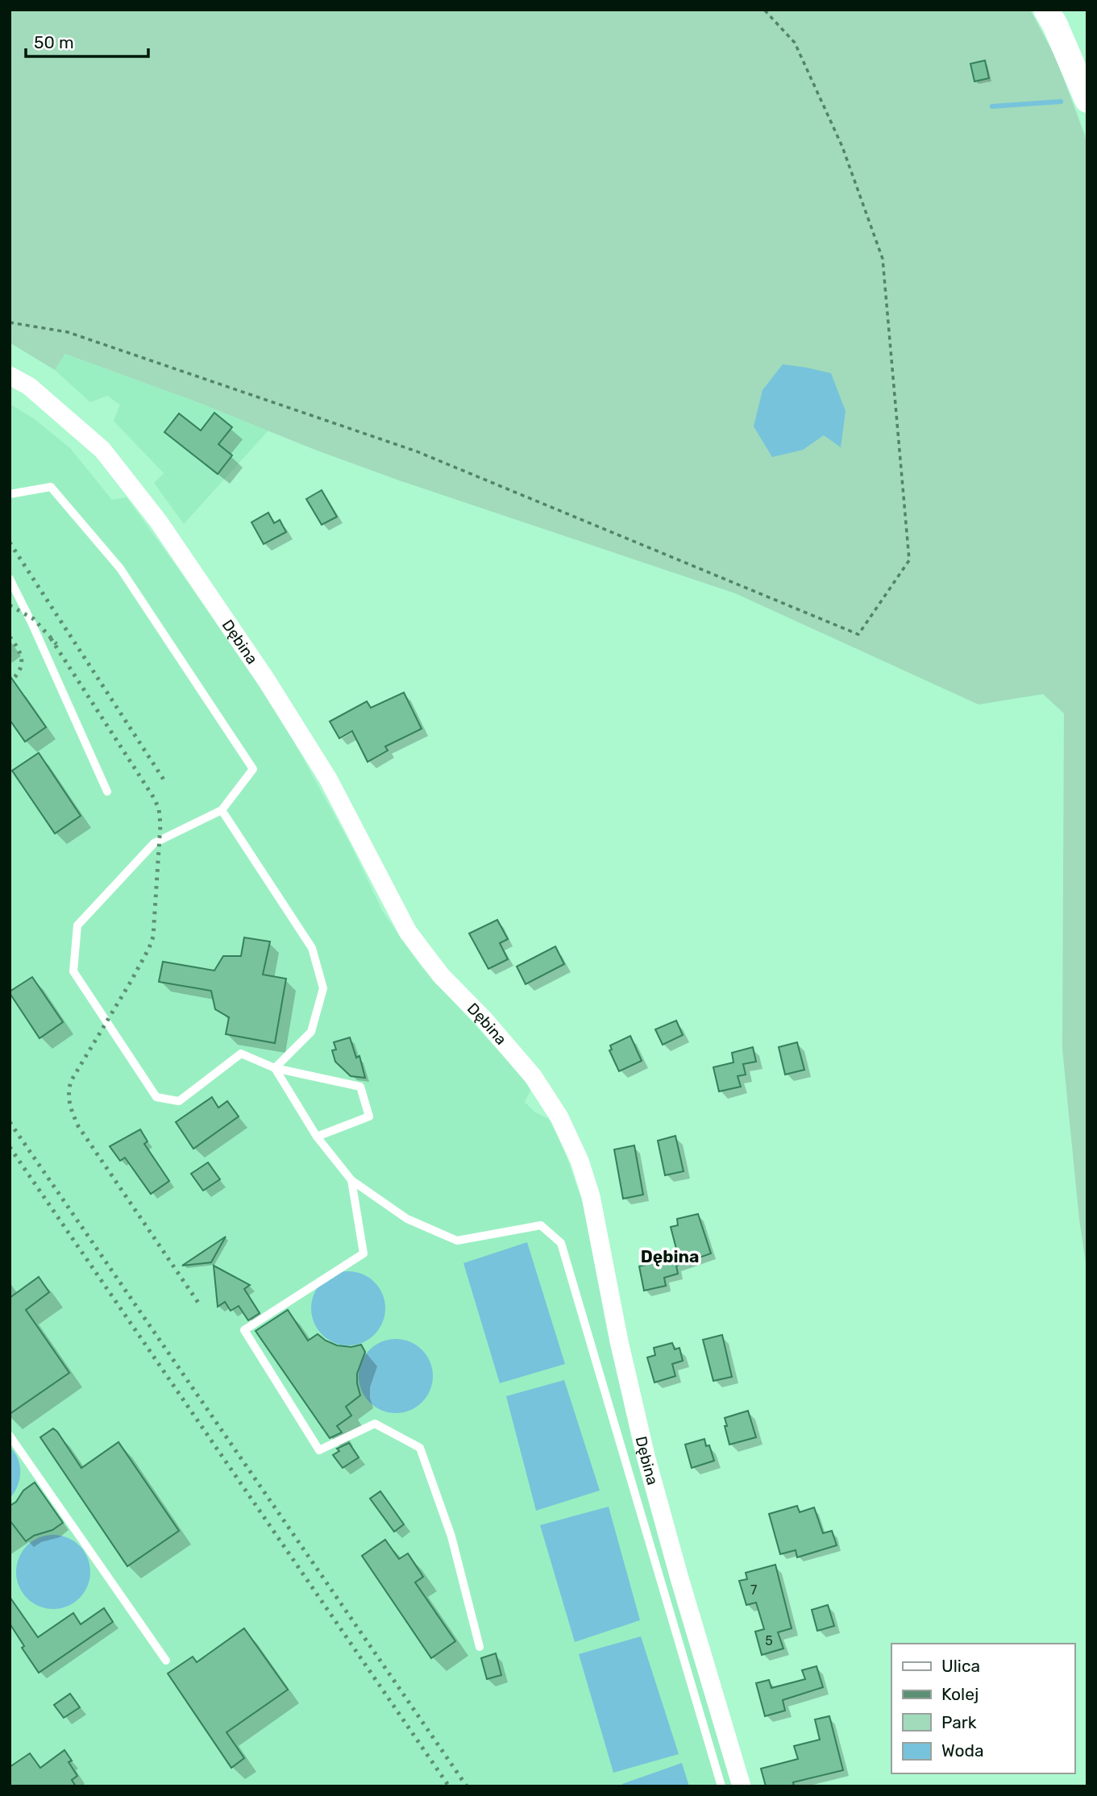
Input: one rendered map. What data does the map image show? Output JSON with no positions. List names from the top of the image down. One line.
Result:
{"streets":{"street":["Dębina"]},"districts":["Dębina"],"house_numbers":["7","5"],"legend":["Ulica","Kolej","Park","Woda"],"scale_bar":"50 m"}
